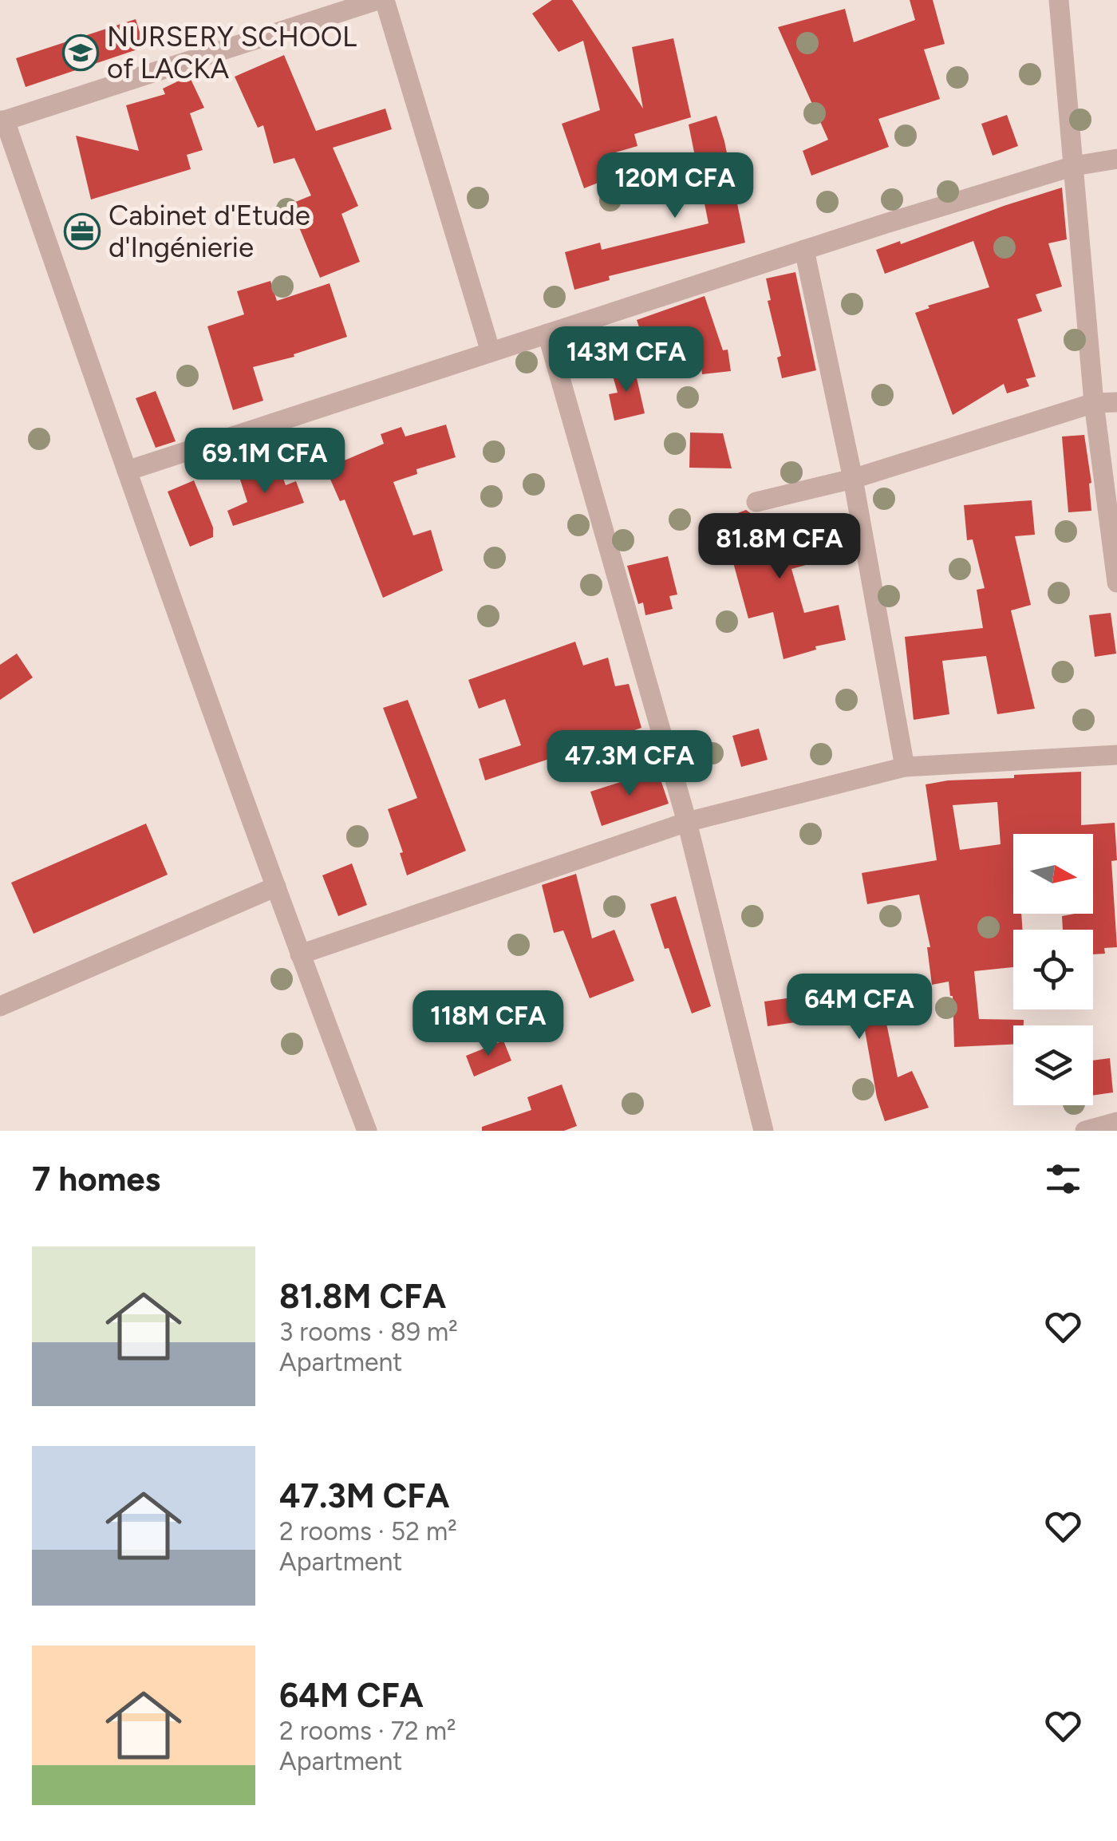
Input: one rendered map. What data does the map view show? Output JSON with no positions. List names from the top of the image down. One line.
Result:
{"places":{"school or university":["NURSERY SCHOOL of LACKA"],"office":["Cabinet d'Etude d'Ingénierie"]},"north":"right","page":{"price":["120M CFA","143M CFA","69.1M CFA","81.8M CFA","47.3M CFA","64M CFA","118M CFA"],"heading":"7 homes","list":[{"name":"81.8M CFA","note":"3 rooms · 89 m² · Apartment"},{"name":"47.3M CFA","note":"2 rooms · 52 m² · Apartment"},{"name":"64M CFA","note":"2 rooms · 72 m² · Apartment"}]}}
